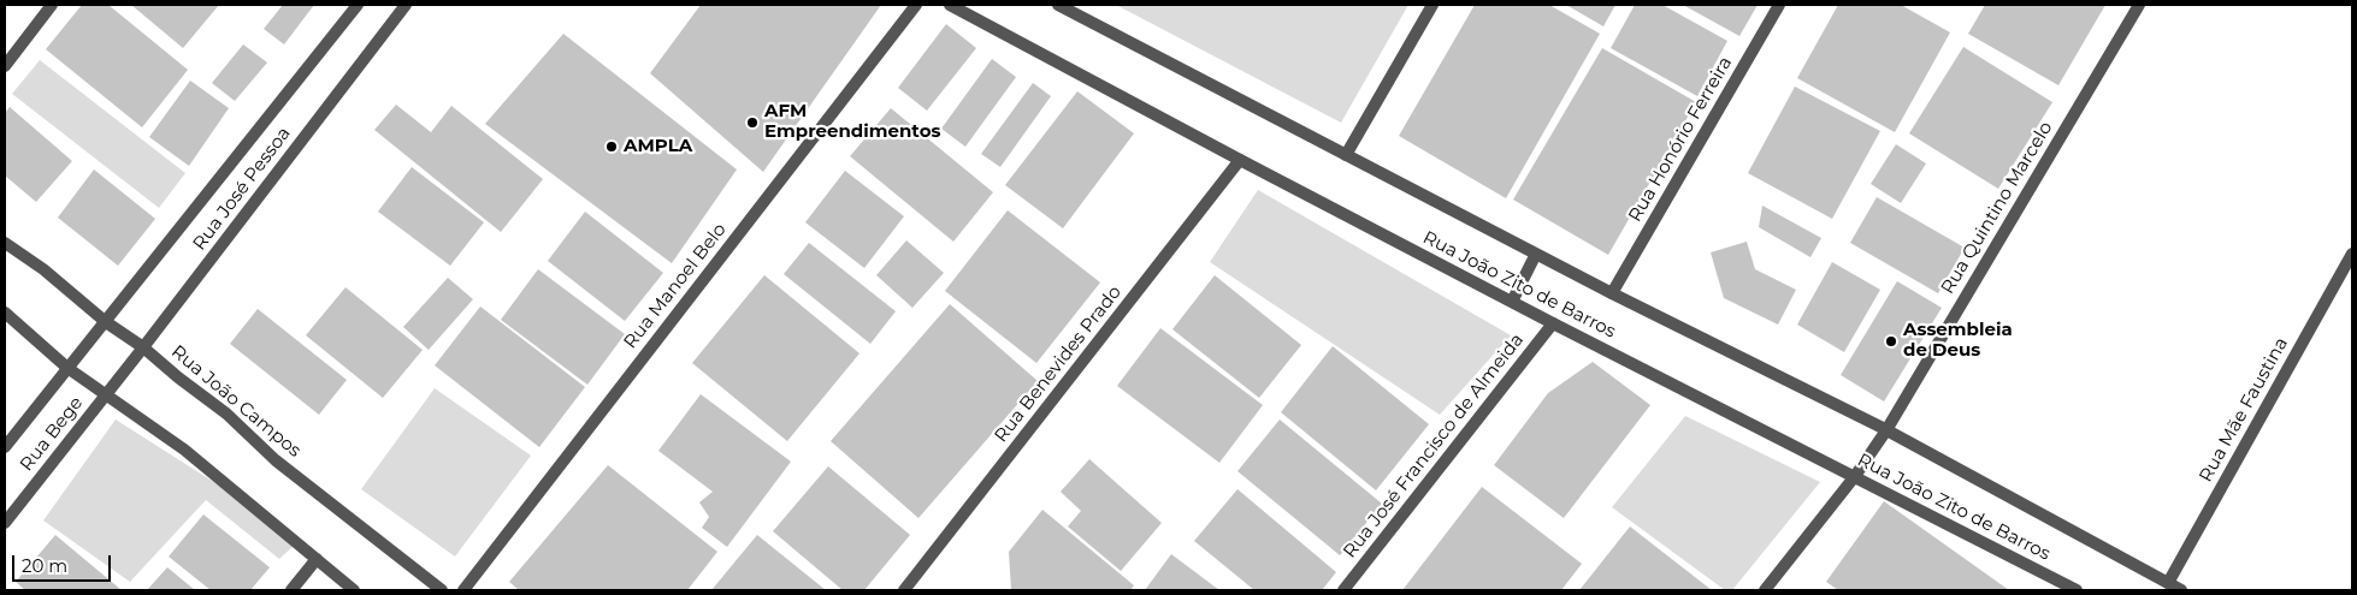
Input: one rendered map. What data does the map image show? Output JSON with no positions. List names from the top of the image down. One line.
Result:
{"streets":{"street":["Rua Honório Ferreira","Rua José Pessoa","Rua Quintino Marcelo","Rua João Zito de Barros","Rua Manoel Belo","Rua Benevides Prado","Rua João Campos","Rua Mãe Faustina","Rua Bege","Rua José Francisco de Almeida"]},"crossings":[["Rua Honório Ferreira","Rua João Zito de Barros"],["Rua José Pessoa","Rua João Campos"],["Rua José Pessoa","Rua Bege"],["Rua Quintino Marcelo","Rua João Zito de Barros"],["Rua João Zito de Barros","Rua Benevides Prado"],["Rua João Zito de Barros","Rua Mãe Faustina"],["Rua João Zito de Barros","Rua José Francisco de Almeida"]],"places":["AFM Empreendimentos","AMPLA","Assembleia de Deus"],"scale_bar":"20 m"}
